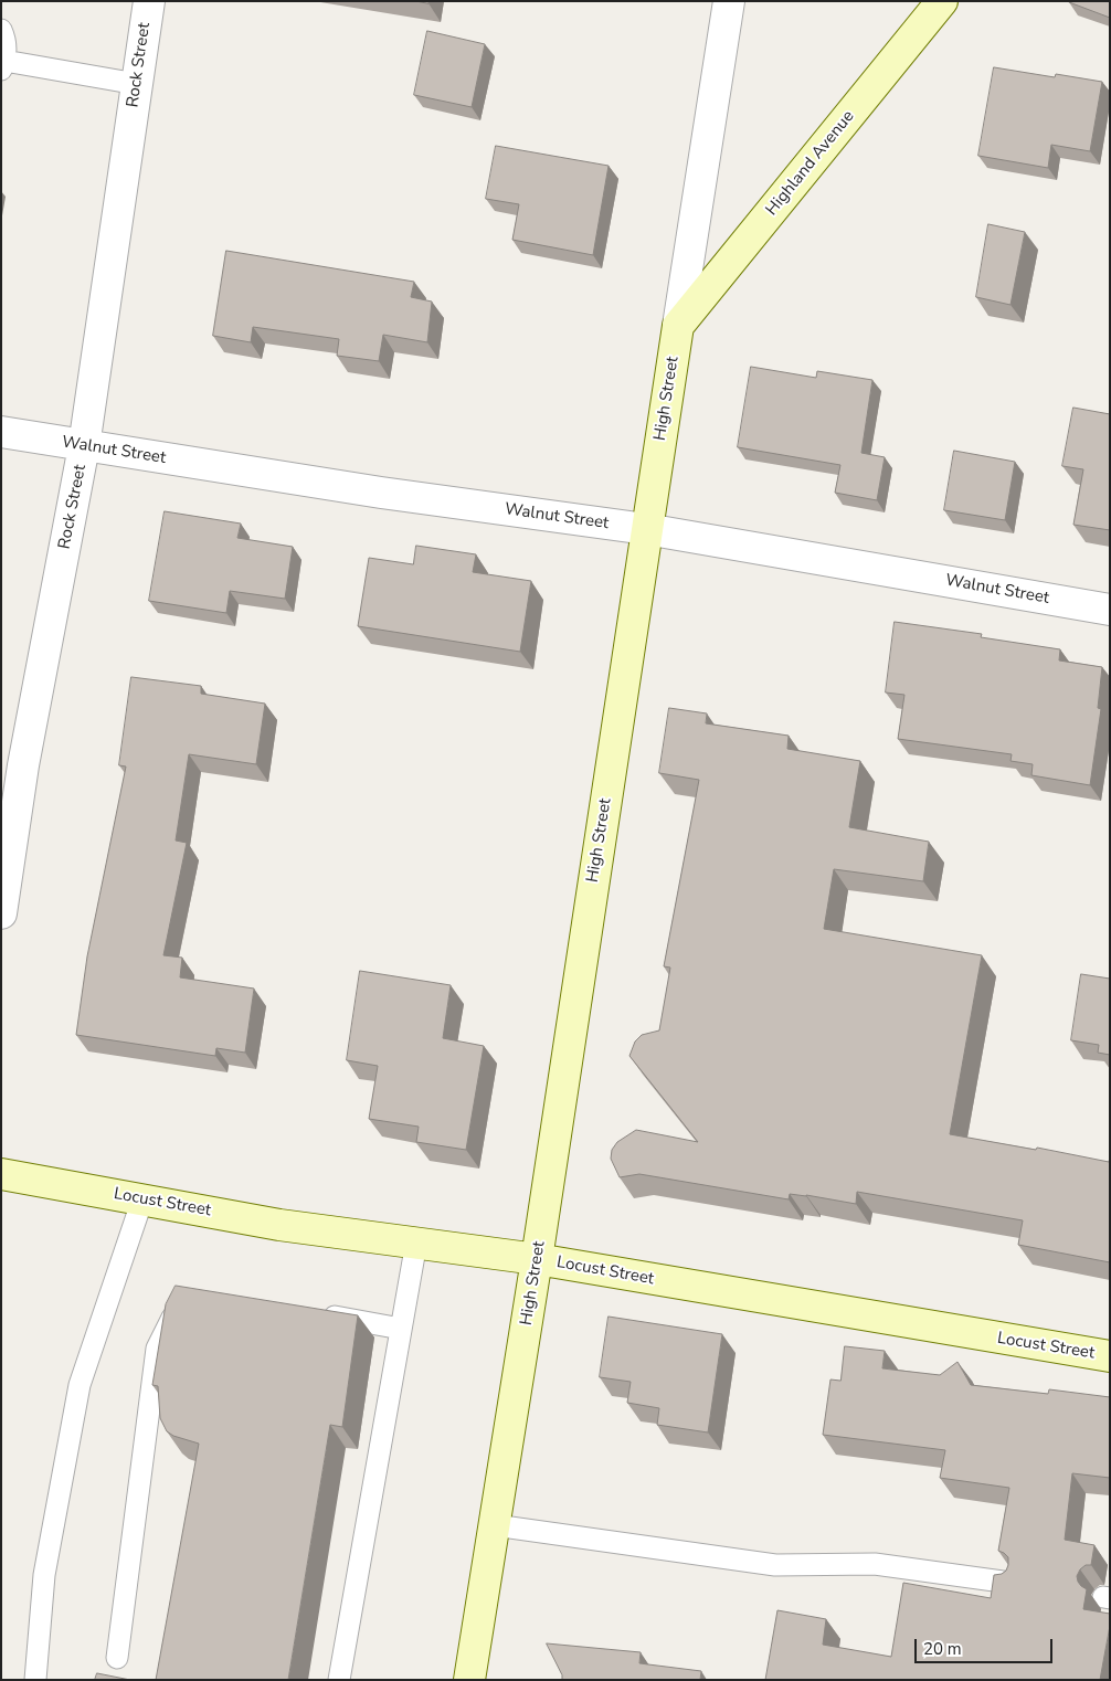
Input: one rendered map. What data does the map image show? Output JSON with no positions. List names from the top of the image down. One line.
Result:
{"streets":{"street":["Rock Street","Highland Avenue","High Street","Walnut Street","Locust Street"]},"crossings":[["Rock Street","Walnut Street"],["Highland Avenue","High Street"],["High Street","Walnut Street"],["High Street","Locust Street"]],"scale_bar":"20 m"}
